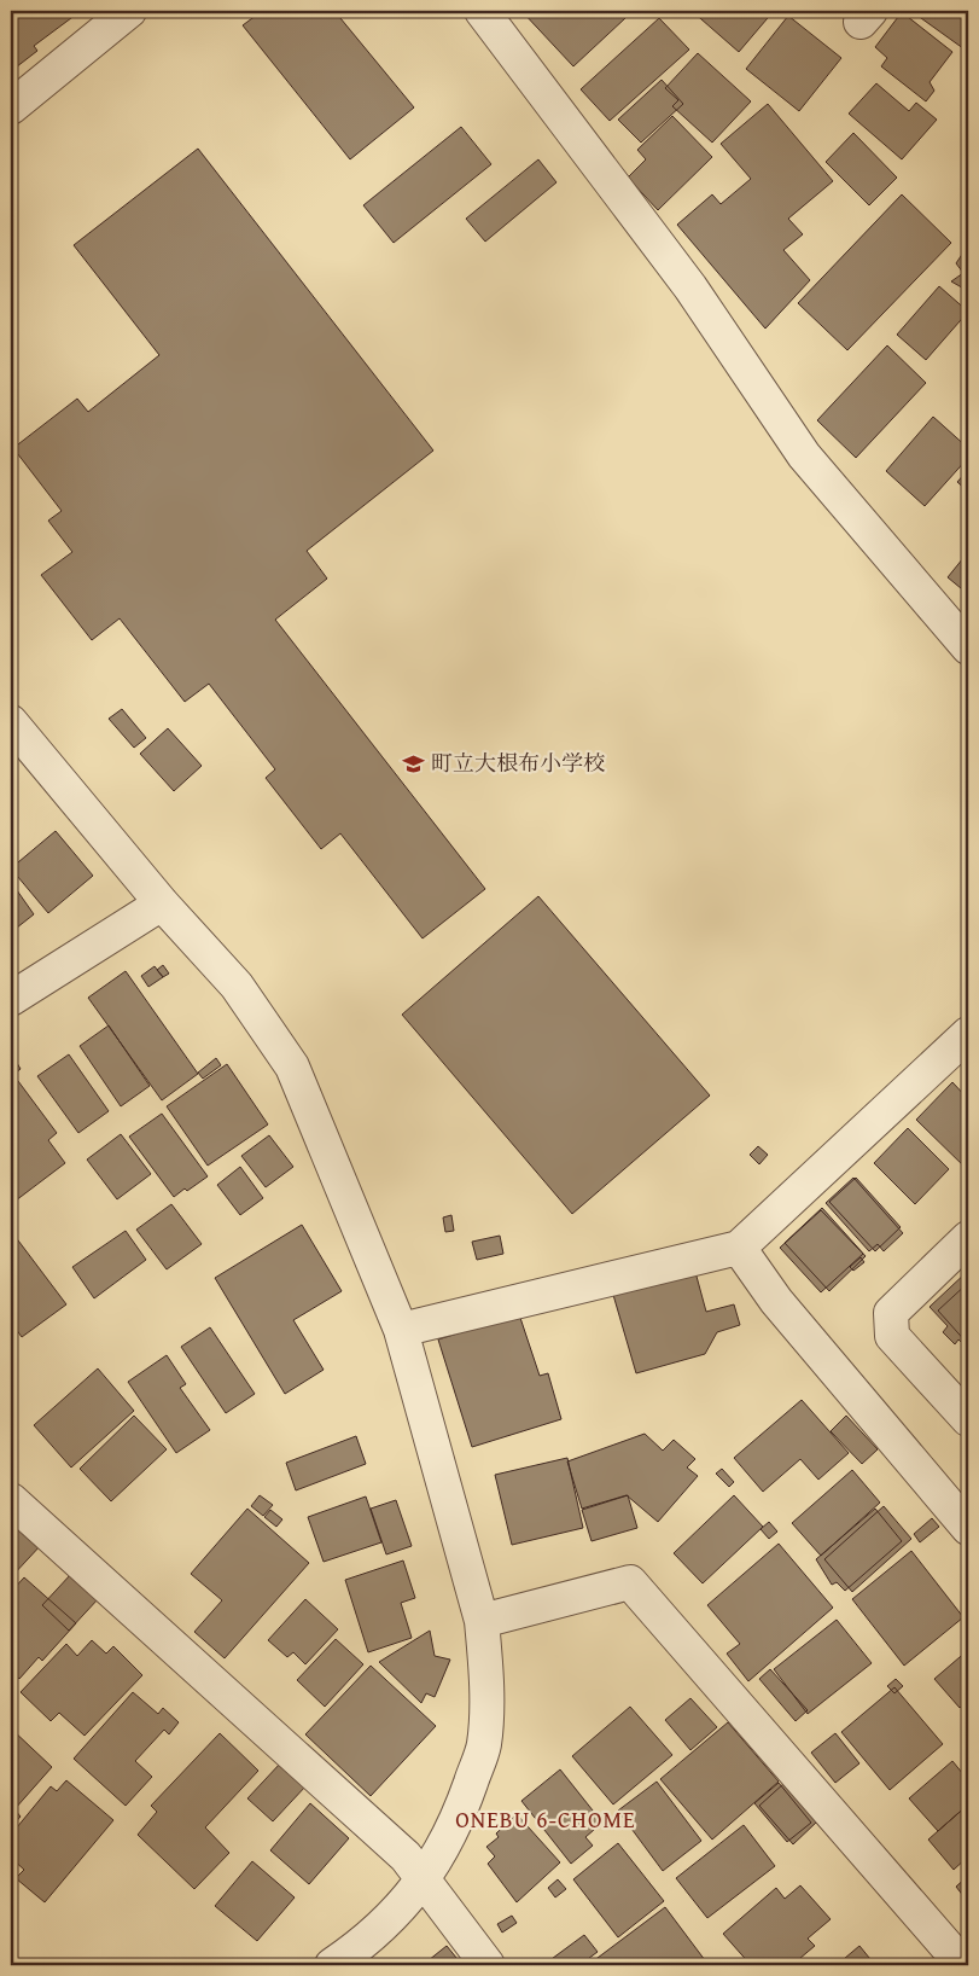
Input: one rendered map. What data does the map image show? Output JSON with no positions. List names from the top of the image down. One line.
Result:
{"districts":["ONEBU 6-CHOME"],"places":{"school or university":["町立大根布小学校"]}}
